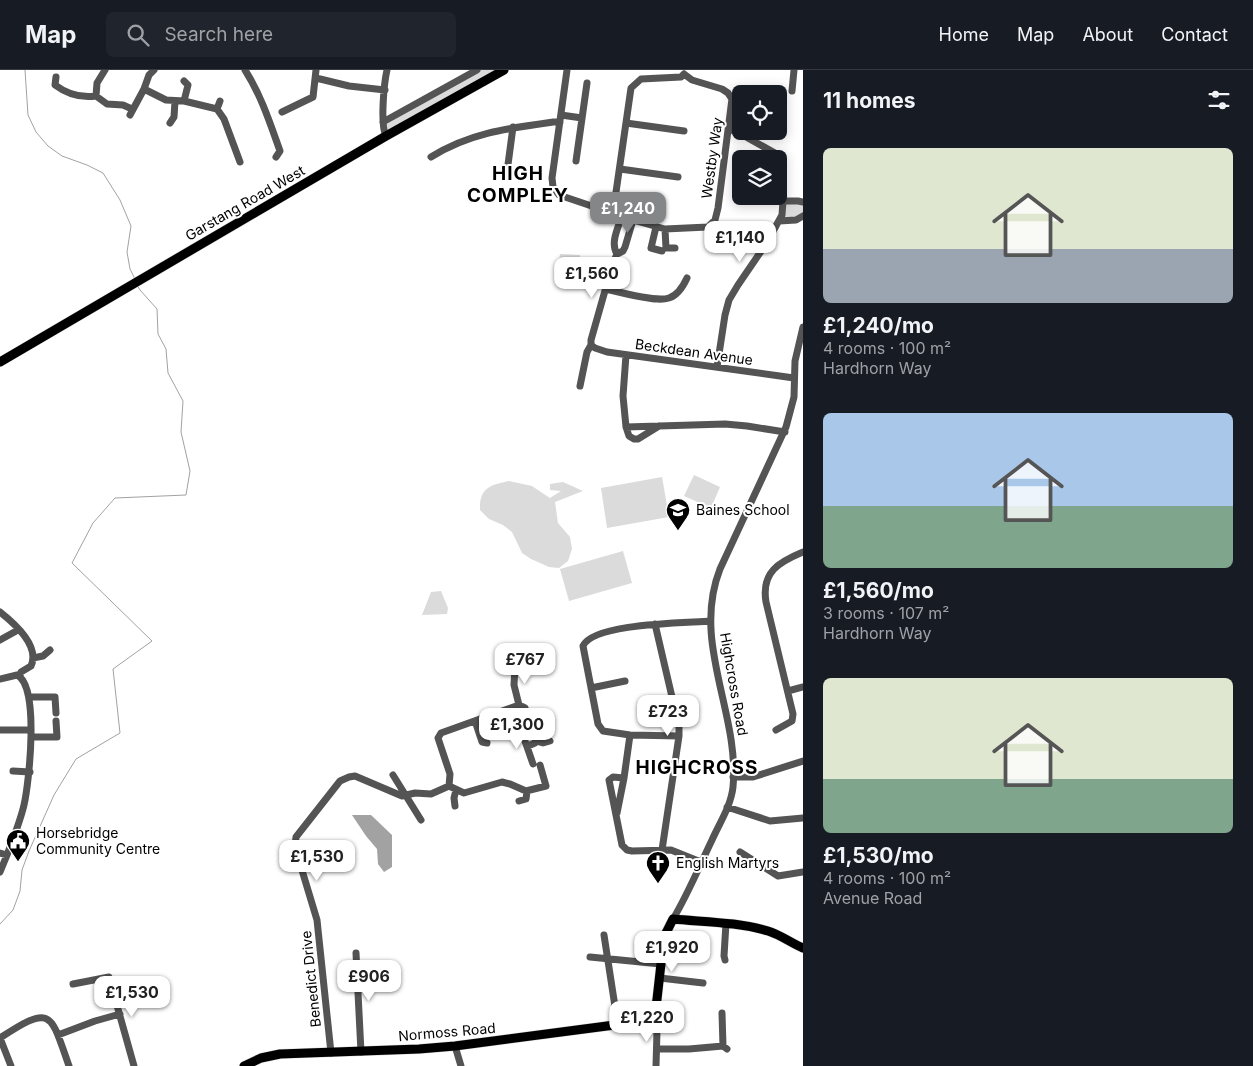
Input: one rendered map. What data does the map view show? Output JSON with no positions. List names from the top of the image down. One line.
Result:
{"streets":{"main road":["Garstang Road West","Highcross Road","Normoss Road"],"street":["Westby Way","Beckdean Avenue","Benedict Drive"]},"crossings":[["Beckdean Avenue","Highcross Road"],["Highcross Road","Normoss Road"],["Benedict Drive","Normoss Road"]],"districts":["HIGH COMPLEY","HIGHCROSS"],"places":{"school or university":["Baines School"],"public building":["Horsebridge Community Centre"],"church":["English Martyrs"]},"page":{"header":"Map","search":"Search here","nav":["Home","Map","About","Contact"],"heading":"11 homes","list":[{"name":"£1,240/mo","note":"4 rooms · 100 m² · Hardhorn Way"},{"name":"£1,560/mo","note":"3 rooms · 107 m² · Hardhorn Way"},{"name":"£1,530/mo","note":"4 rooms · 100 m² · Avenue Road"}],"price":["£1,240","£1,140","£1,560","£767","£723","£1,300","£1,530","£1,920","£906","£1,530","£1,220"]}}
